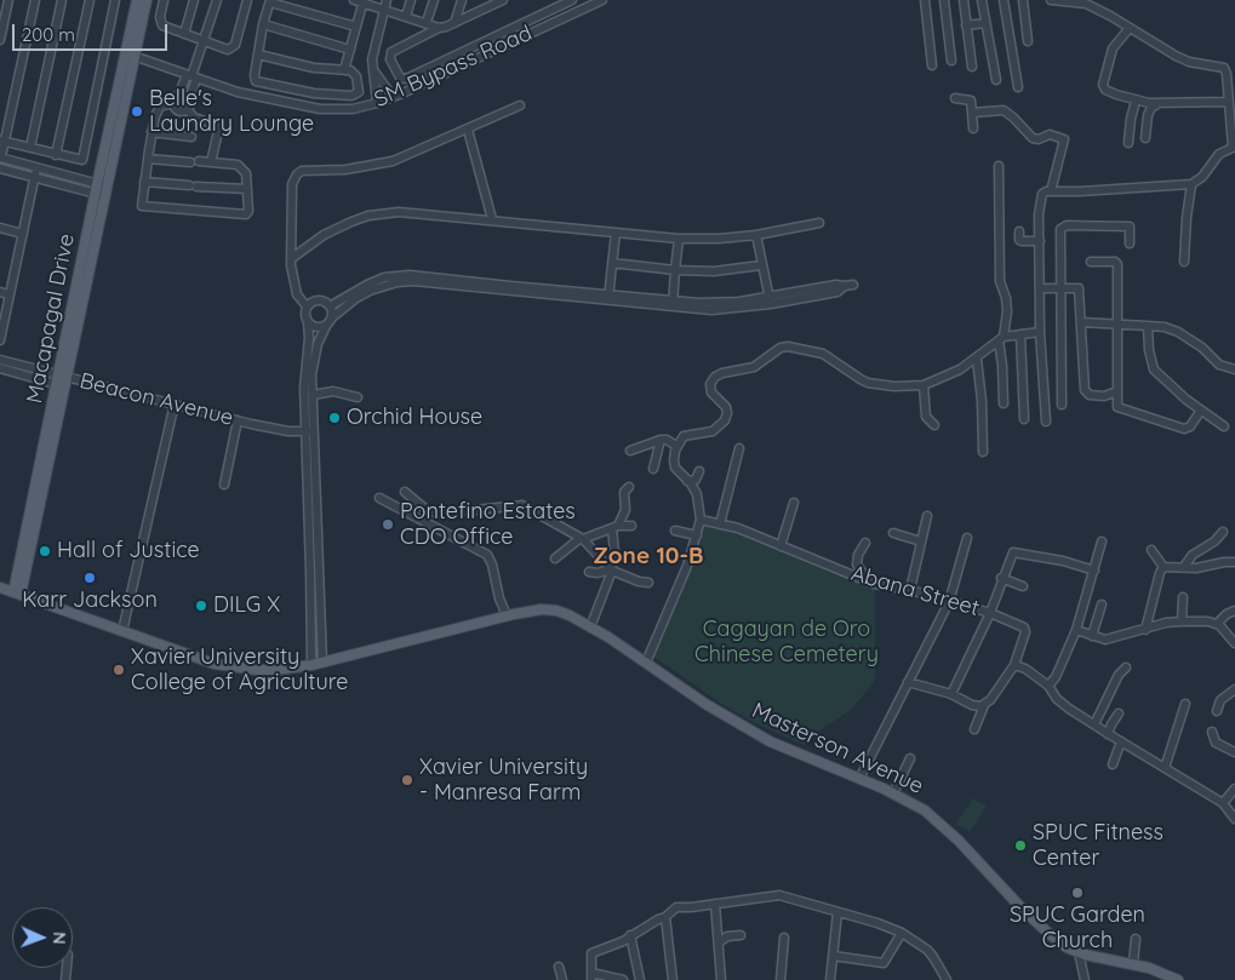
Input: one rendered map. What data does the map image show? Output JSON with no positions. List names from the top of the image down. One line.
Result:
{"streets":{"main road":["Macapagal Drive","Masterson Avenue"],"street":["SM Bypass Road","Beacon Avenue","Abana Street"]},"crossings":[["SM Bypass Road","Macapagal Drive"],["Macapagal Drive","Beacon Avenue"],["Macapagal Drive","Masterson Avenue"]],"districts":["Zone 10-B"],"parks":["Cagayan de Oro Chinese Cemetery"],"places":["Belle's Laundry Lounge","Orchid House","Pontefino Estates CDO Office","Hall of Justice","Karr Jackson","DILG X","Xavier University College of Agriculture","Xavier University - Manresa Farm","SPUC Fitness Center","SPUC Garden Church"],"scale_bar":"200 m","north":"right"}
